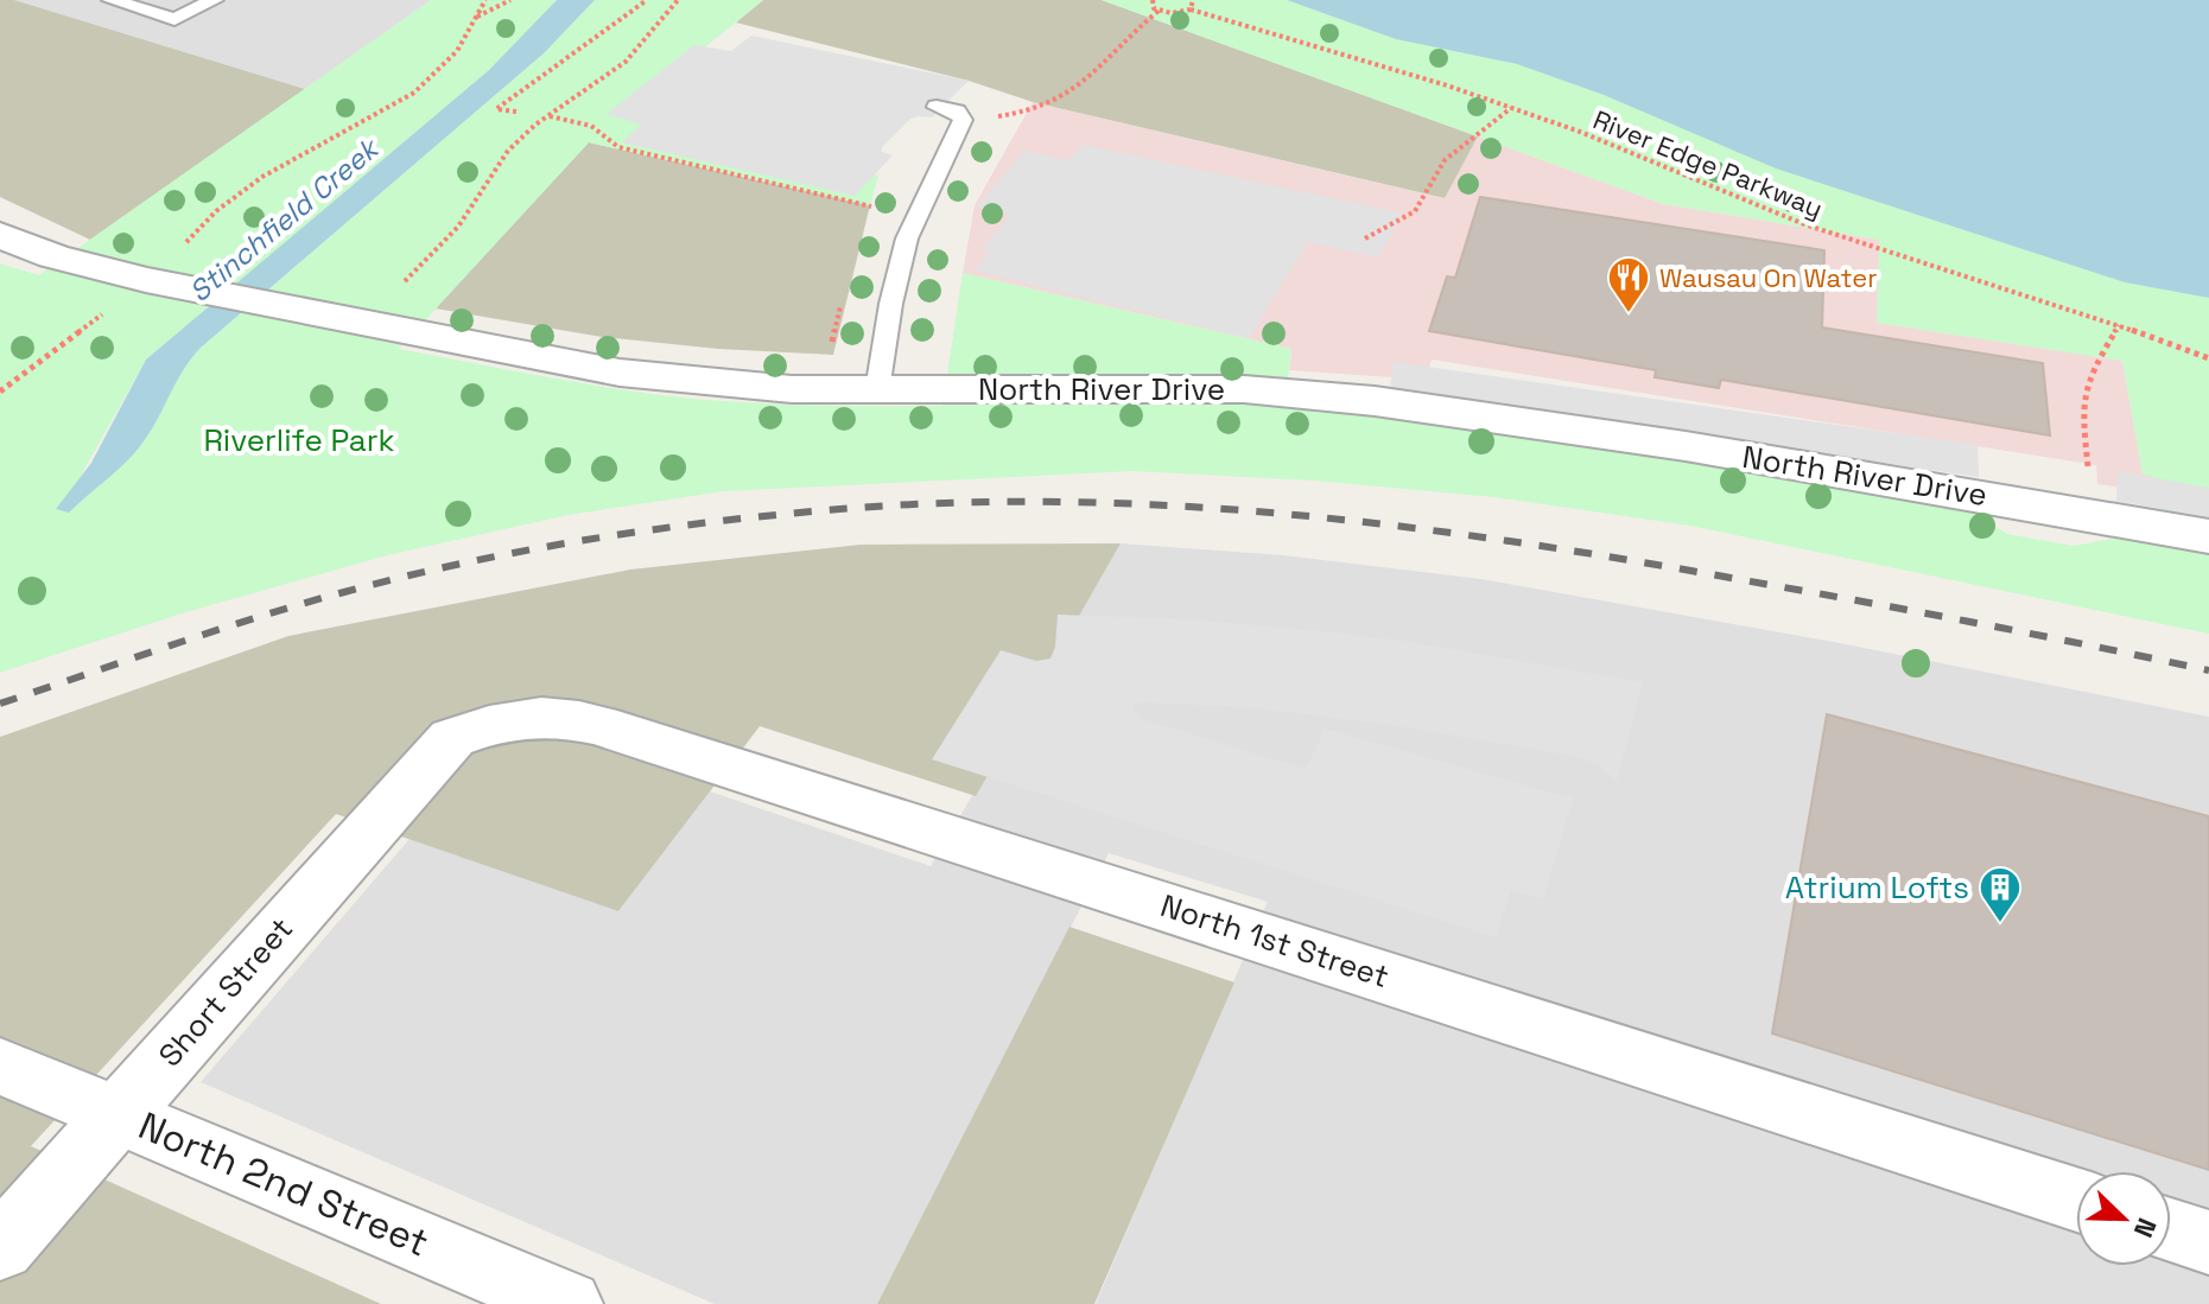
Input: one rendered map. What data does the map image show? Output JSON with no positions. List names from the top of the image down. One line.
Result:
{"streets":{"street":["North River Drive","North 1st Street","Short Street","North 2nd Street"],"path":["River Edge Parkway"]},"crossings":[["North 1st Street","Short Street"],["Short Street","North 2nd Street"]],"water":["Stinchfield Creek"],"parks":["Riverlife Park"],"places":{"restaurant":["Wausau On Water"],"building":["Atrium Lofts"]},"north":"bottom right"}
